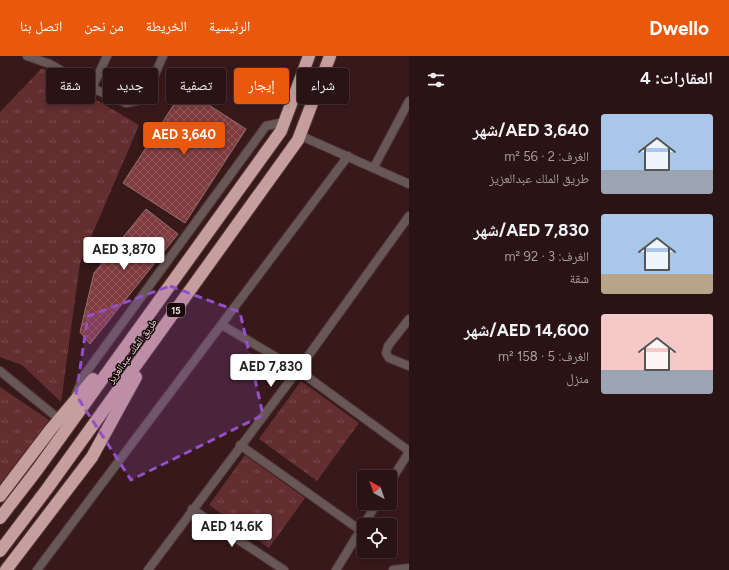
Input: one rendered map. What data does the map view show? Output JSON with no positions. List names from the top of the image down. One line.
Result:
{"streets":{"highway":["15","طريق الملك عبدالعزيز"]},"north":"top left","page":{"header":"Dwello","nav":["الرئيسية","الخريطة","من نحن","اتصل بنا"],"heading":"العقارات: 4","chip":["شراء","إيجار","تصفية","جديد","شقة"],"list":[{"name":"AED 3,640/شهر","note":"الغرف: 2 · 56 m² · طريق الملك عبدالعزيز"},{"name":"AED 7,830/شهر","note":"الغرف: 3 · 92 m² · شقة"},{"name":"AED 14,600/شهر","note":"الغرف: 5 · 158 m² · منزل"}],"price":["AED 3,640","AED 3,870","AED 7,830","AED 14.6K"]}}
